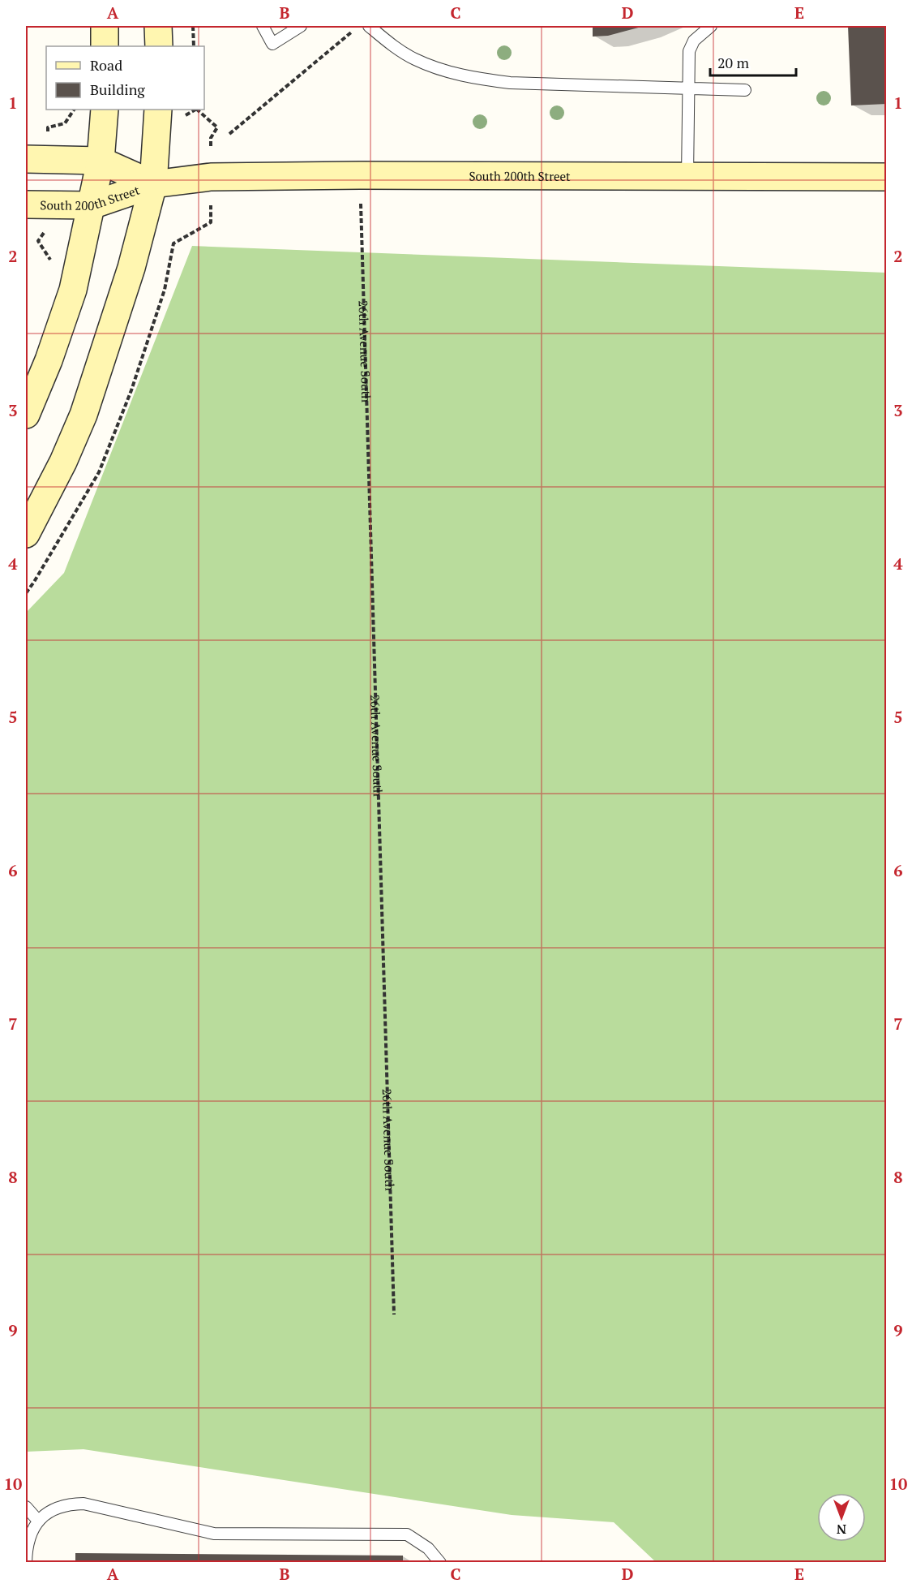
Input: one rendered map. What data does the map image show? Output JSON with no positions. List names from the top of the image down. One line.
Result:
{"streets":{"main road":["South 200th Street"],"path":["26th Avenue South"]},"crossings":[["South 200th Street","26th Avenue South"]],"legend":["Road","Building"],"scale_bar":"20 m","north":"bottom","grid":{"columns":["A","B","C","D","E"],"rows":["1","2","3","4","5","6","7","8","9","10"]}}
